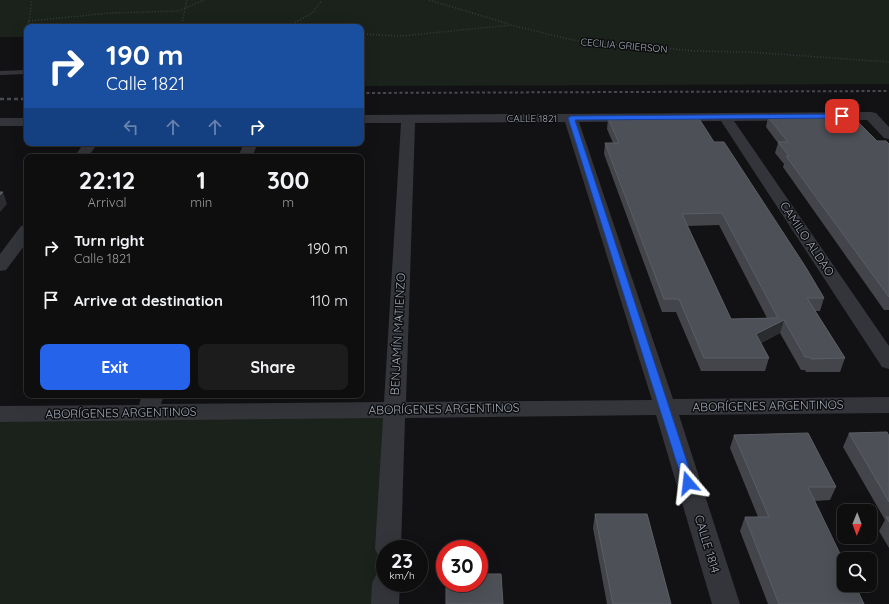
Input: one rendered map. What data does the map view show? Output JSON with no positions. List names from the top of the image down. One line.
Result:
{"streets":{"street":["CALLE 1821","CAMILO ALDAO","BENJAMÍN MATIENZO","ABORÍGENES ARGENTINOS","CALLE 1814"],"path":["CECILIA GRIERSON"]},"crossings":[["CALLE 1821","CAMILO ALDAO"],["CALLE 1821","BENJAMÍN MATIENZO"],["CALLE 1821","CALLE 1814"],["BENJAMÍN MATIENZO","ABORÍGENES ARGENTINOS"],["ABORÍGENES ARGENTINOS","CALLE 1814"]],"north":"bottom","page":{"turn":["190 m","Calle 1821"],"eta":["22:12","Arrival","1","min","300","m"],"list":[{"name":"Turn right","note":"Calle 1821","value":"190 m"},{"name":"Arrive at destination","value":"110 m"}],"buttons":["Exit","Share"],"speed":"23 km/h","limit":"30"}}
